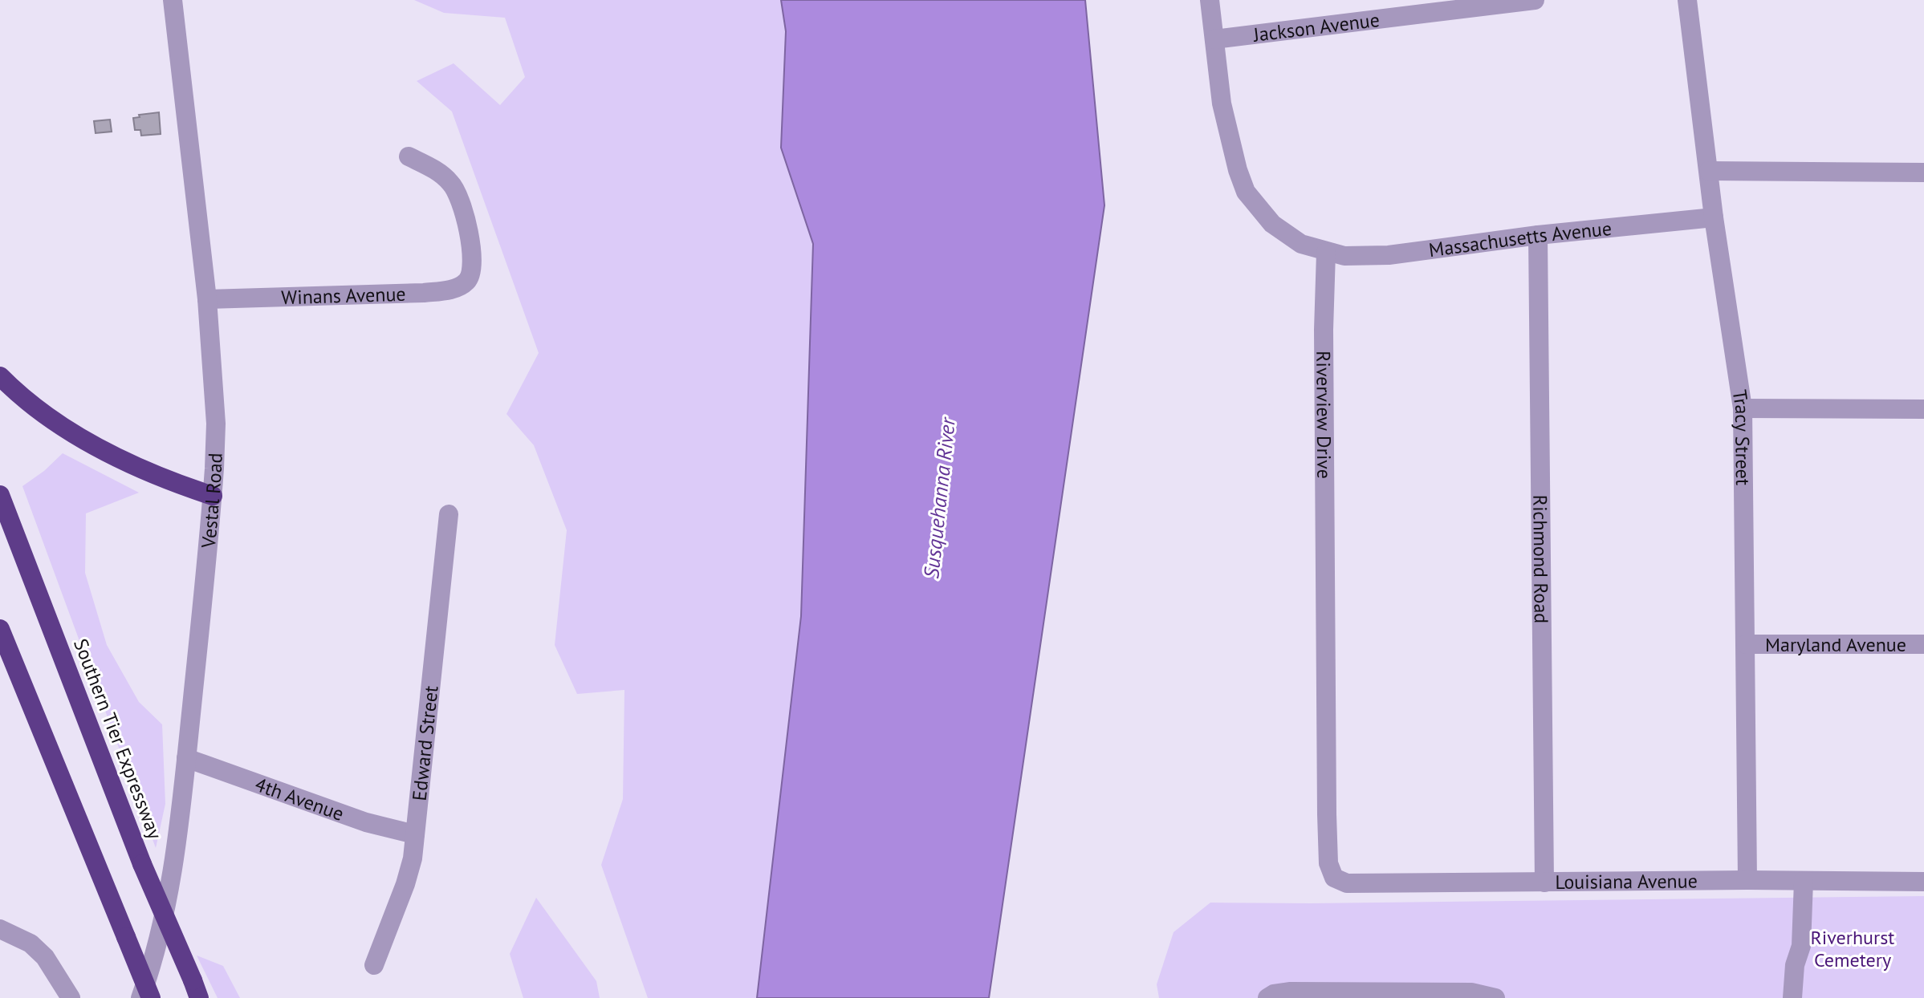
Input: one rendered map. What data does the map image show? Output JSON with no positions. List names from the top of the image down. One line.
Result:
{"streets":{"highway":["Southern Tier Expressway"],"street":["Jackson Avenue","Massachusetts Avenue","Winans Avenue","Riverview Drive","Tracy Street","Vestal Road","Richmond Road","Maryland Avenue","Edward Street","4th Avenue","Louisiana Avenue"]},"crossings":[["Massachusetts Avenue","Riverview Drive"],["Massachusetts Avenue","Tracy Street"],["Massachusetts Avenue","Richmond Road"],["Winans Avenue","Vestal Road"],["Riverview Drive","Louisiana Avenue"],["Tracy Street","Maryland Avenue"],["Tracy Street","Louisiana Avenue"],["Vestal Road","4th Avenue"],["Richmond Road","Louisiana Avenue"],["Edward Street","4th Avenue"]],"water":["Susquehanna River"],"parks":["Riverhurst Cemetery"]}
